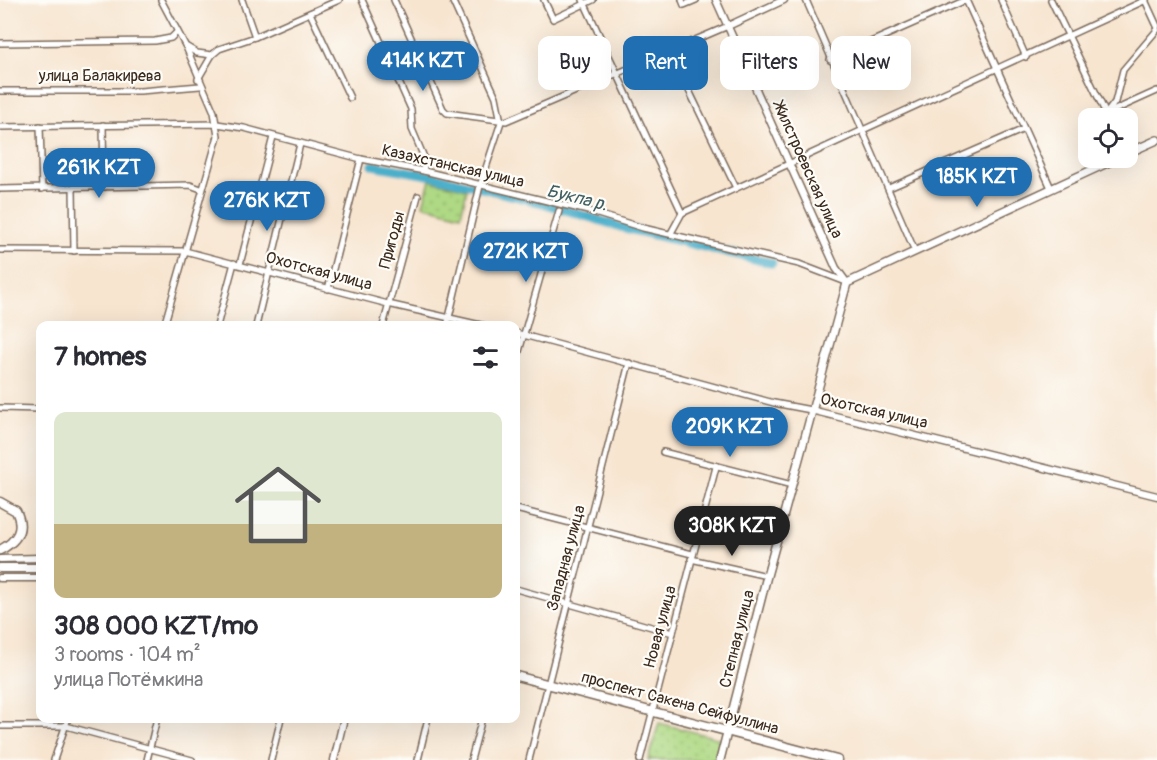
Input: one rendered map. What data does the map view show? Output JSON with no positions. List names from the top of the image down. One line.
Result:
{"streets":{"main road":["Степная улица","проспект Сакена Сейфуллина"],"street":["улица Балакирева","Казахстанская улица","Жилстроевская улица","Пригоды","Охотская улица","Западная улица","Новая улица"]},"crossings":[["Казахстанская улица","Жилстроевская улица"],["Казахстанская улица","Степная улица"],["Жилстроевская улица","Степная улица"],["Пригоды","Охотская улица"],["Охотская улица","Западная улица"],["Охотская улица","Степная улица"],["Западная улица","проспект Сакена Сейфуллина"],["Новая улица","проспект Сакена Сейфуллина"],["Степная улица","проспект Сакена Сейфуллина"]],"water":["Букпа р."],"page":{"chip":["Buy","Rent","Filters","New"],"price":["414K KZT","261K KZT","185K KZT","276K KZT","272K KZT","209K KZT","308K KZT"],"heading":"7 homes","list":[{"name":"308 000 KZT/mo","note":"3 rooms · 104 m² · улица Потёмкина"}]}}
